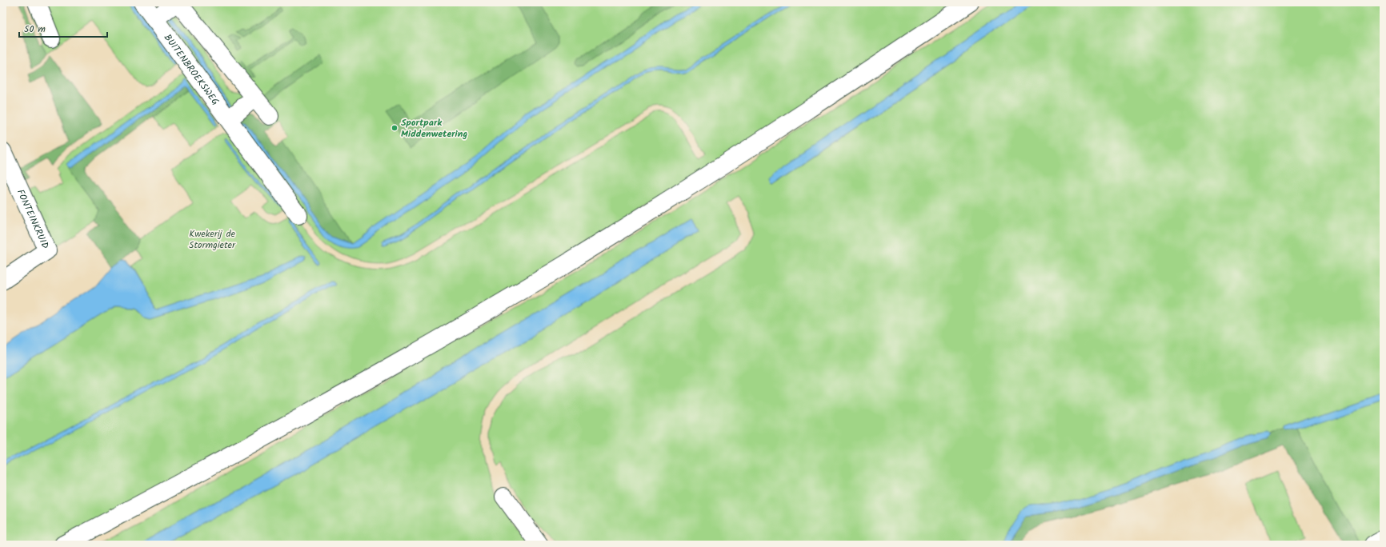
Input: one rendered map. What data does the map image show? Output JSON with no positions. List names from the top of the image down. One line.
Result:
{"streets":{"main road":["BUITENBROEKSWEG","FONTEINKRUID"]},"parks":["Kwekerij de Stormgieter"],"places":["Sportpark Middenwetering"],"scale_bar":"50 m"}
